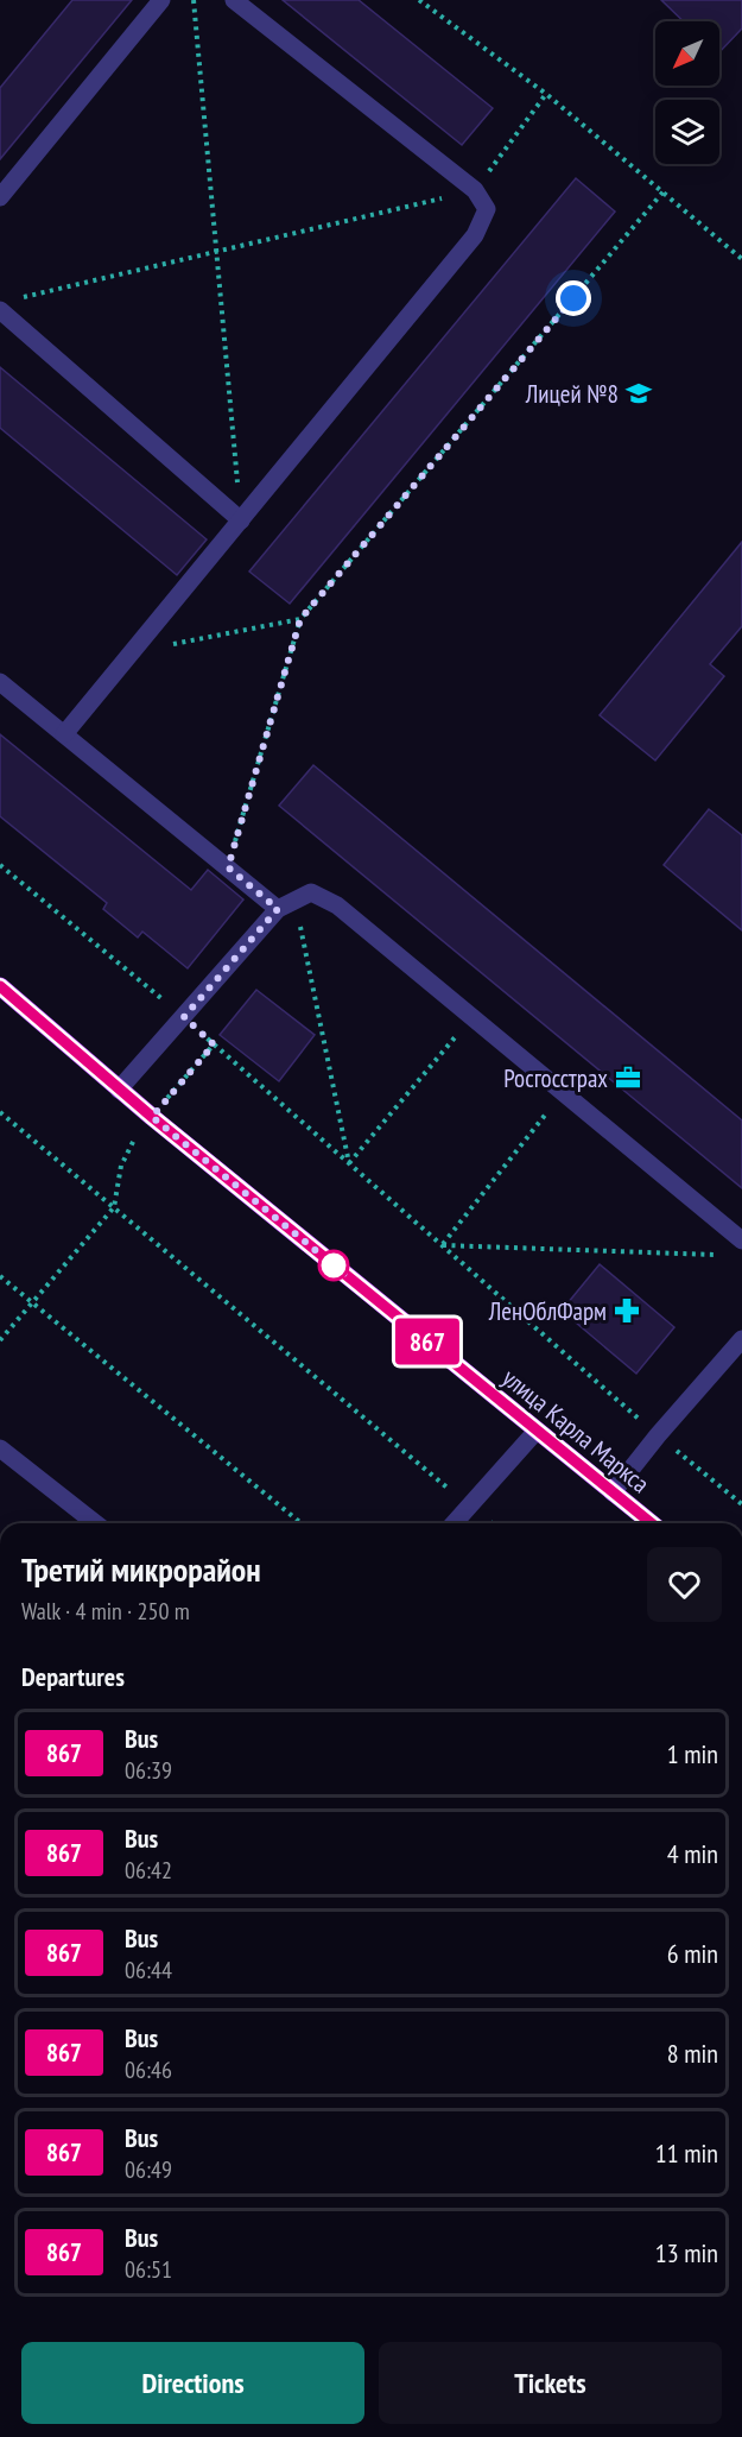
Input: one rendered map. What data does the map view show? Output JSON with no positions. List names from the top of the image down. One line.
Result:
{"streets":{"main road":["улица Карла Маркса"]},"places":{"school or university":["Лицей №8"],"office":["Росгосстрах"],"pharmacy":["ЛенОблФарм"]},"lines":["bus line 867"],"north":"bottom left","page":{"on_map":"867","heading":[["Третий микрорайон","Walk · 4 min · 250 m"],"Departures"],"list":[{"mark":"867","name":"Bus","note":"06:39","value":"1 min"},{"mark":"867","name":"Bus","note":"06:42","value":"4 min"},{"mark":"867","name":"Bus","note":"06:44","value":"6 min"},{"mark":"867","name":"Bus","note":"06:46","value":"8 min"},{"mark":"867","name":"Bus","note":"06:49","value":"11 min"},{"mark":"867","name":"Bus","note":"06:51","value":"13 min"}],"buttons":["Directions","Tickets"]}}
